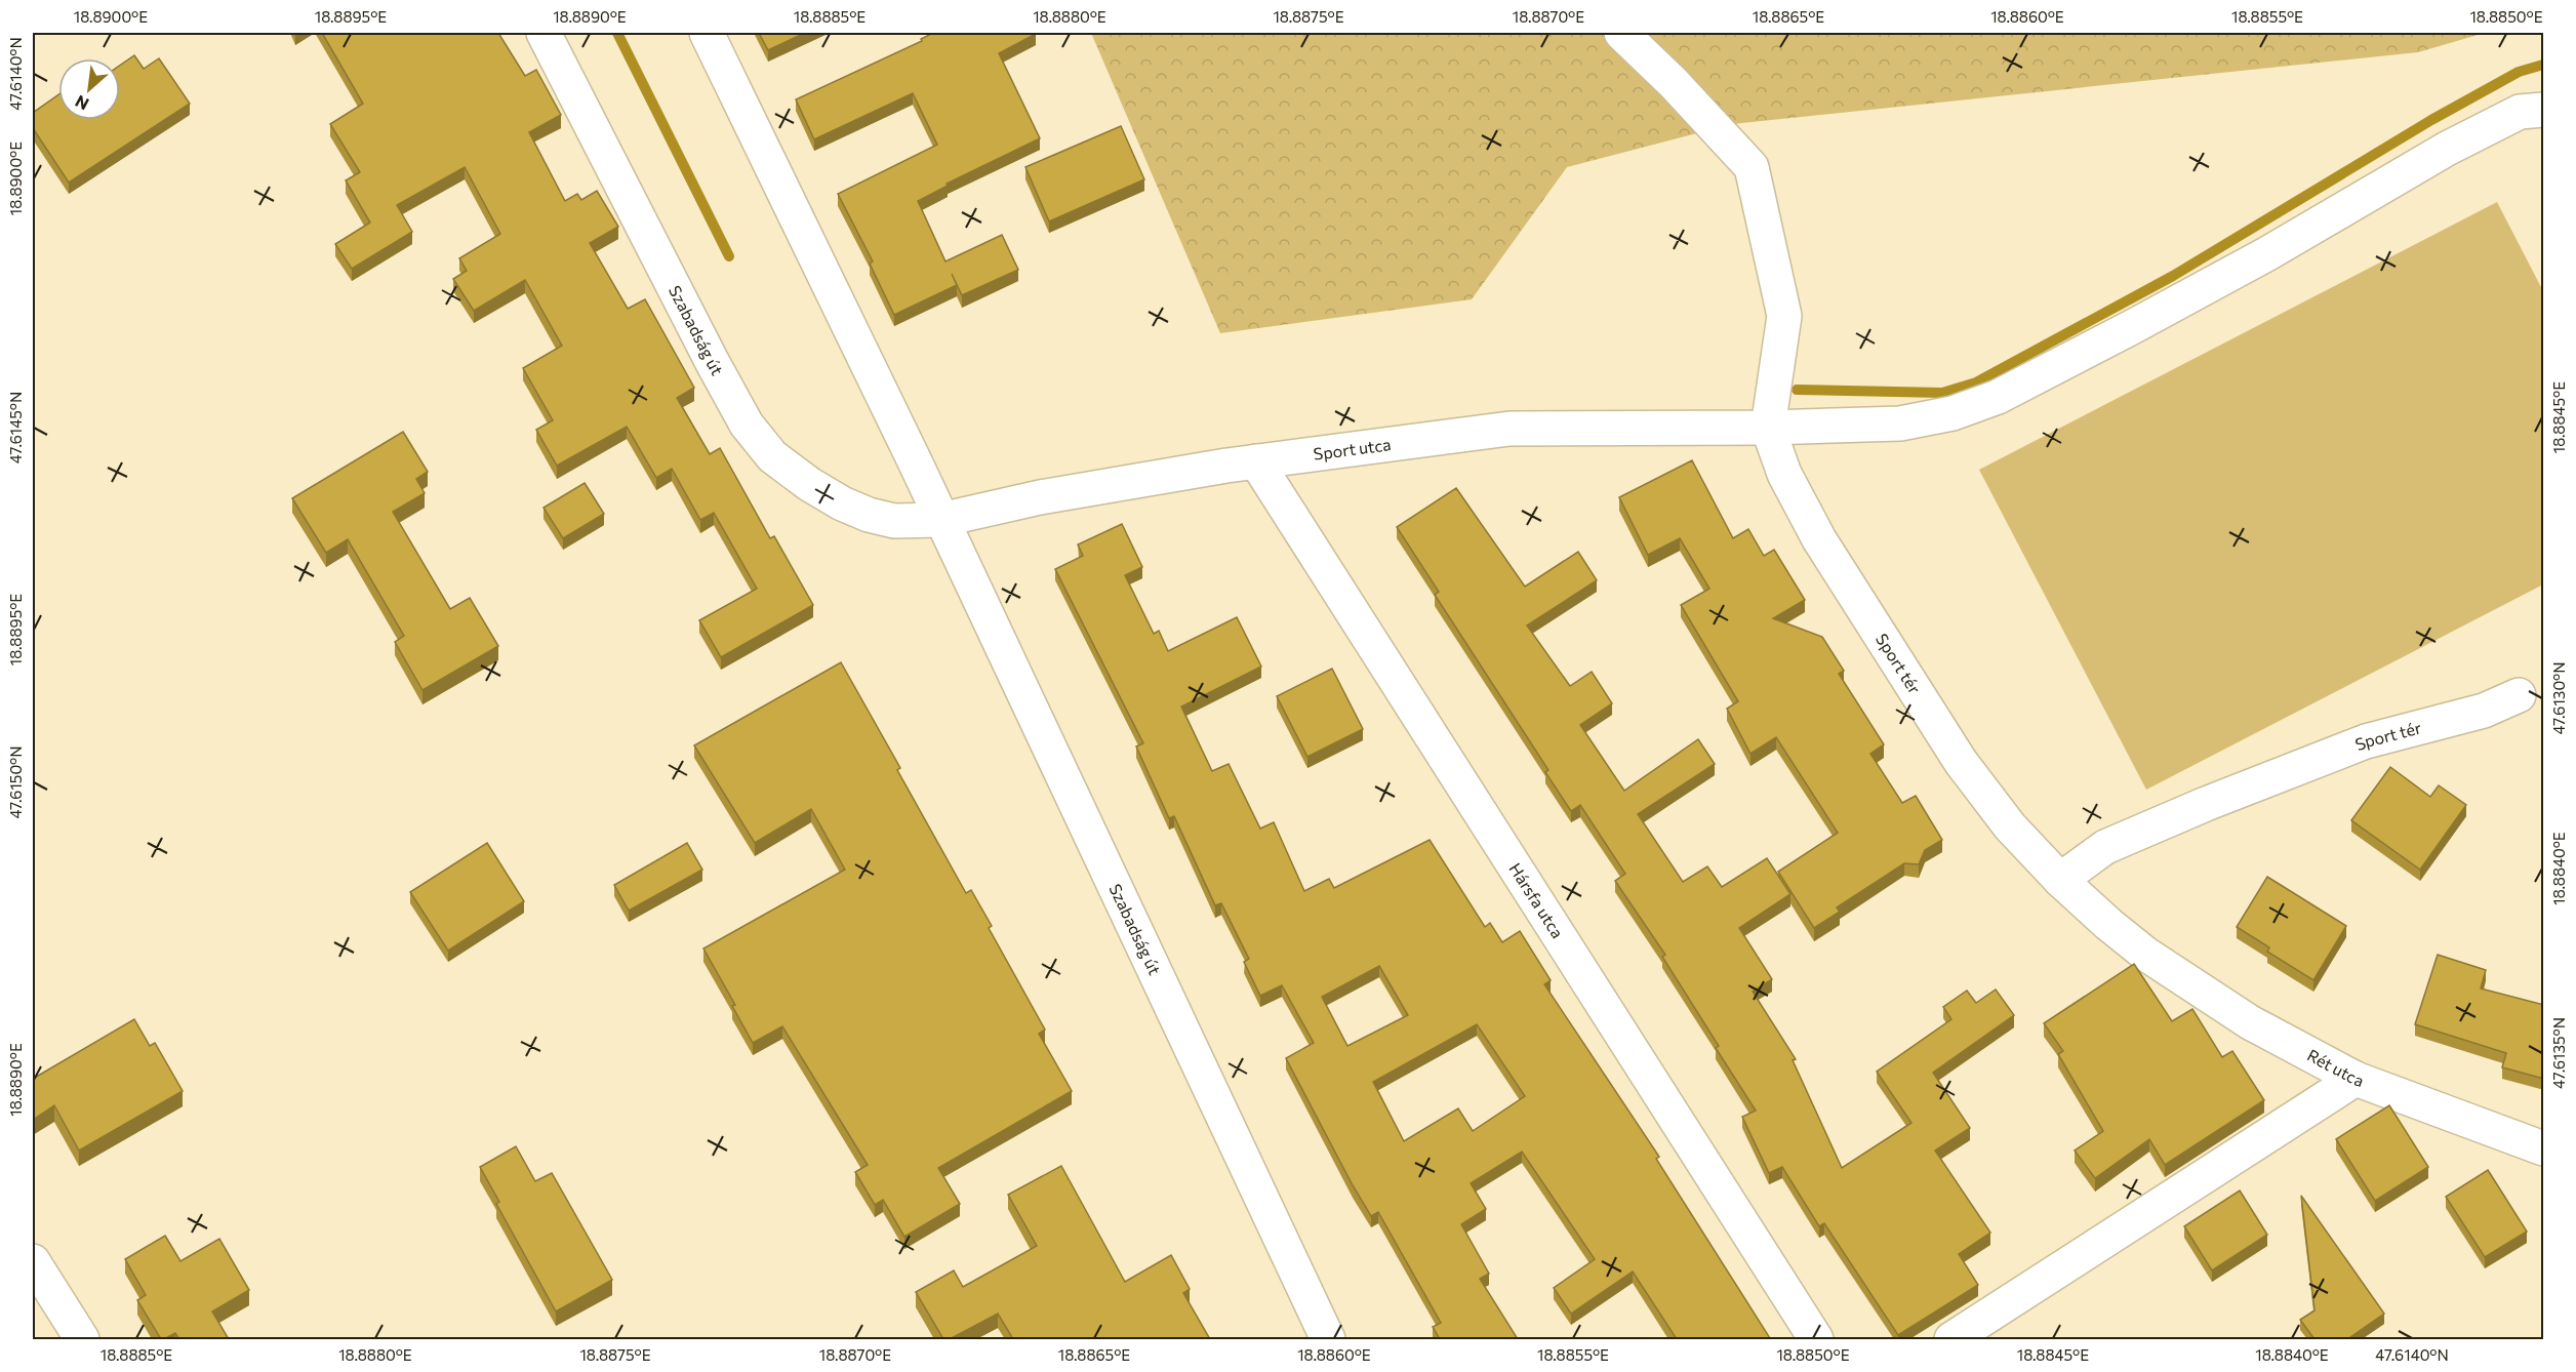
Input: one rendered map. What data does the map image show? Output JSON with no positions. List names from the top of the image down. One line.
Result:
{"streets":{"street":["Szabadság út","Sport utca","Sport tér","Hársfa utca","Rét utca"]},"crossings":[["Szabadság út","Sport utca"],["Sport utca","Sport tér"],["Sport utca","Hársfa utca"],["Sport tér","Rét utca"]],"north":"bottom left","coordinates":["18.8900°E","18.8895°E","18.8890°E","18.8885°E","18.8880°E","18.8875°E","18.8870°E","18.8865°E","18.8860°E","18.8855°E","18.8850°E","47.6140°N","18.8845°E","47.6145°N","47.6130°N","47.6150°N","18.8840°E","47.6135°N"]}
